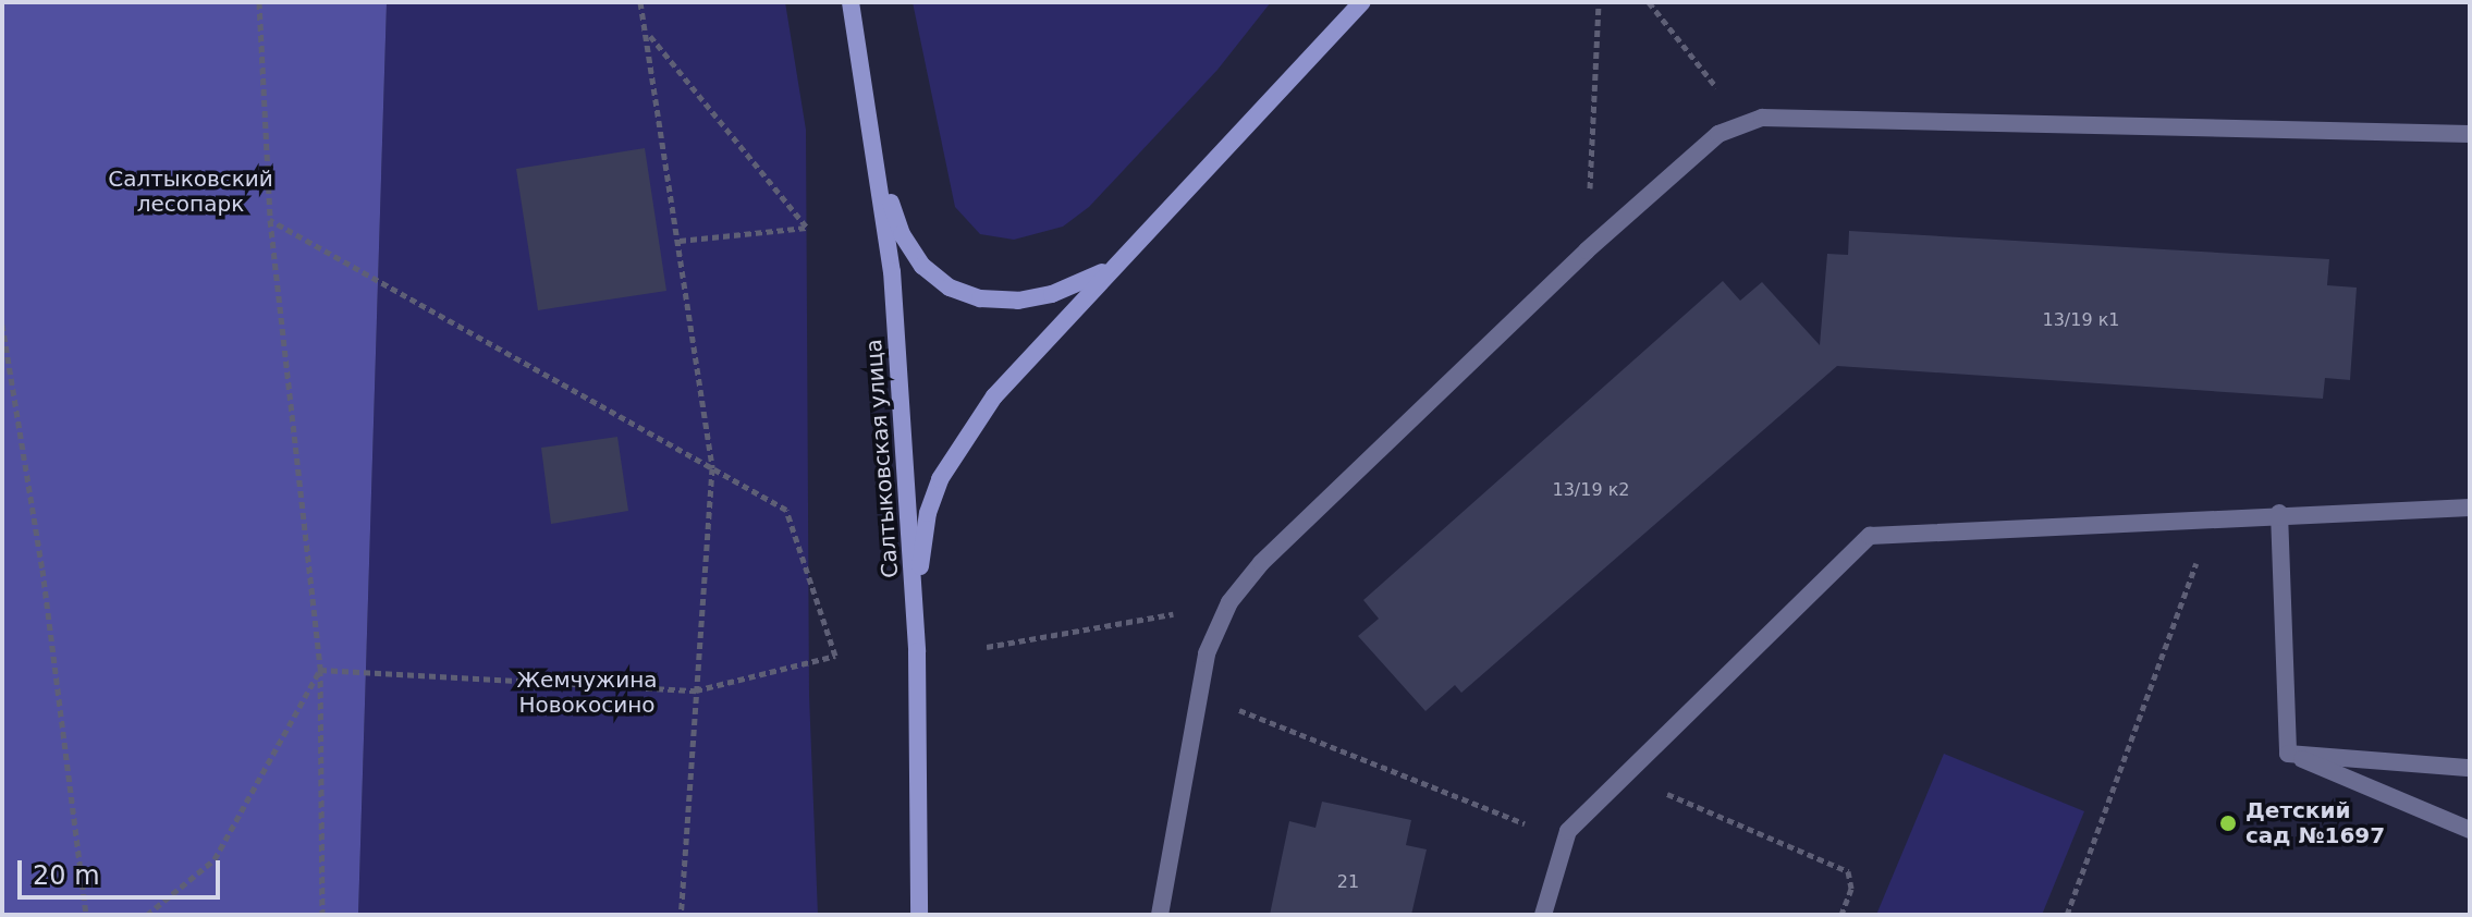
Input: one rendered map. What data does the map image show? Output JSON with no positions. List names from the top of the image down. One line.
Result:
{"streets":{"street":["Салтыковская улица"]},"parks":["Салтыковский лесопарк","Жемчужина Новокосино"],"places":["Детский сад №1697"],"house_numbers":["13/19 к1","13/19 к2","21"],"scale_bar":"20 m"}
